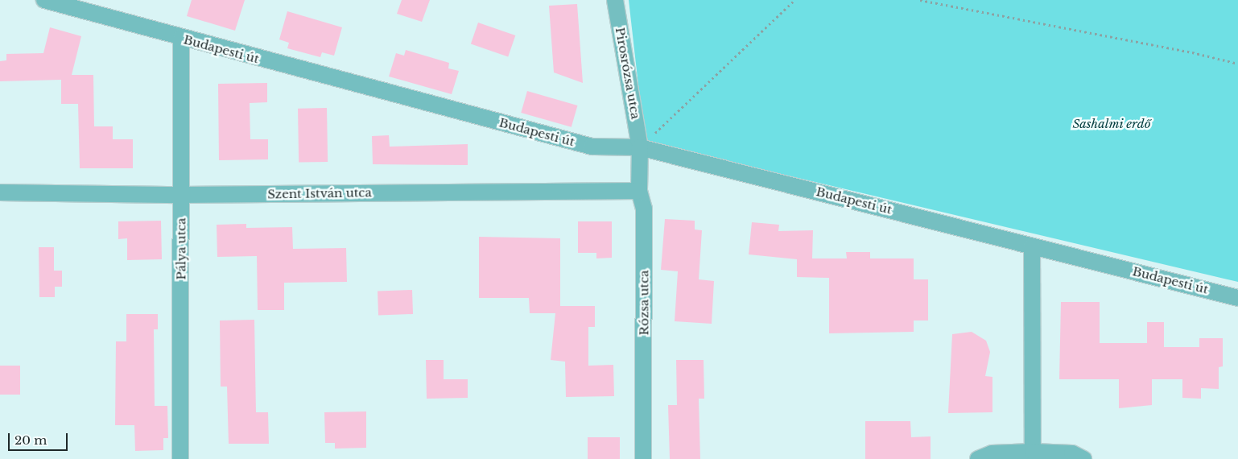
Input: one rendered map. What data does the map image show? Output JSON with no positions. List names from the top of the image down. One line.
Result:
{"streets":{"street":["Budapesti út","Pirosrózsa utca","Szent István utca","Pálya utca","Rózsa utca"]},"crossings":[["Budapesti út","Pirosrózsa utca"],["Budapesti út","Pálya utca"],["Budapesti út","Rózsa utca"],["Pirosrózsa utca","Rózsa utca"],["Szent István utca","Pálya utca"],["Szent István utca","Rózsa utca"]],"parks":["Sashalmi erdő"],"scale_bar":"20 m"}
